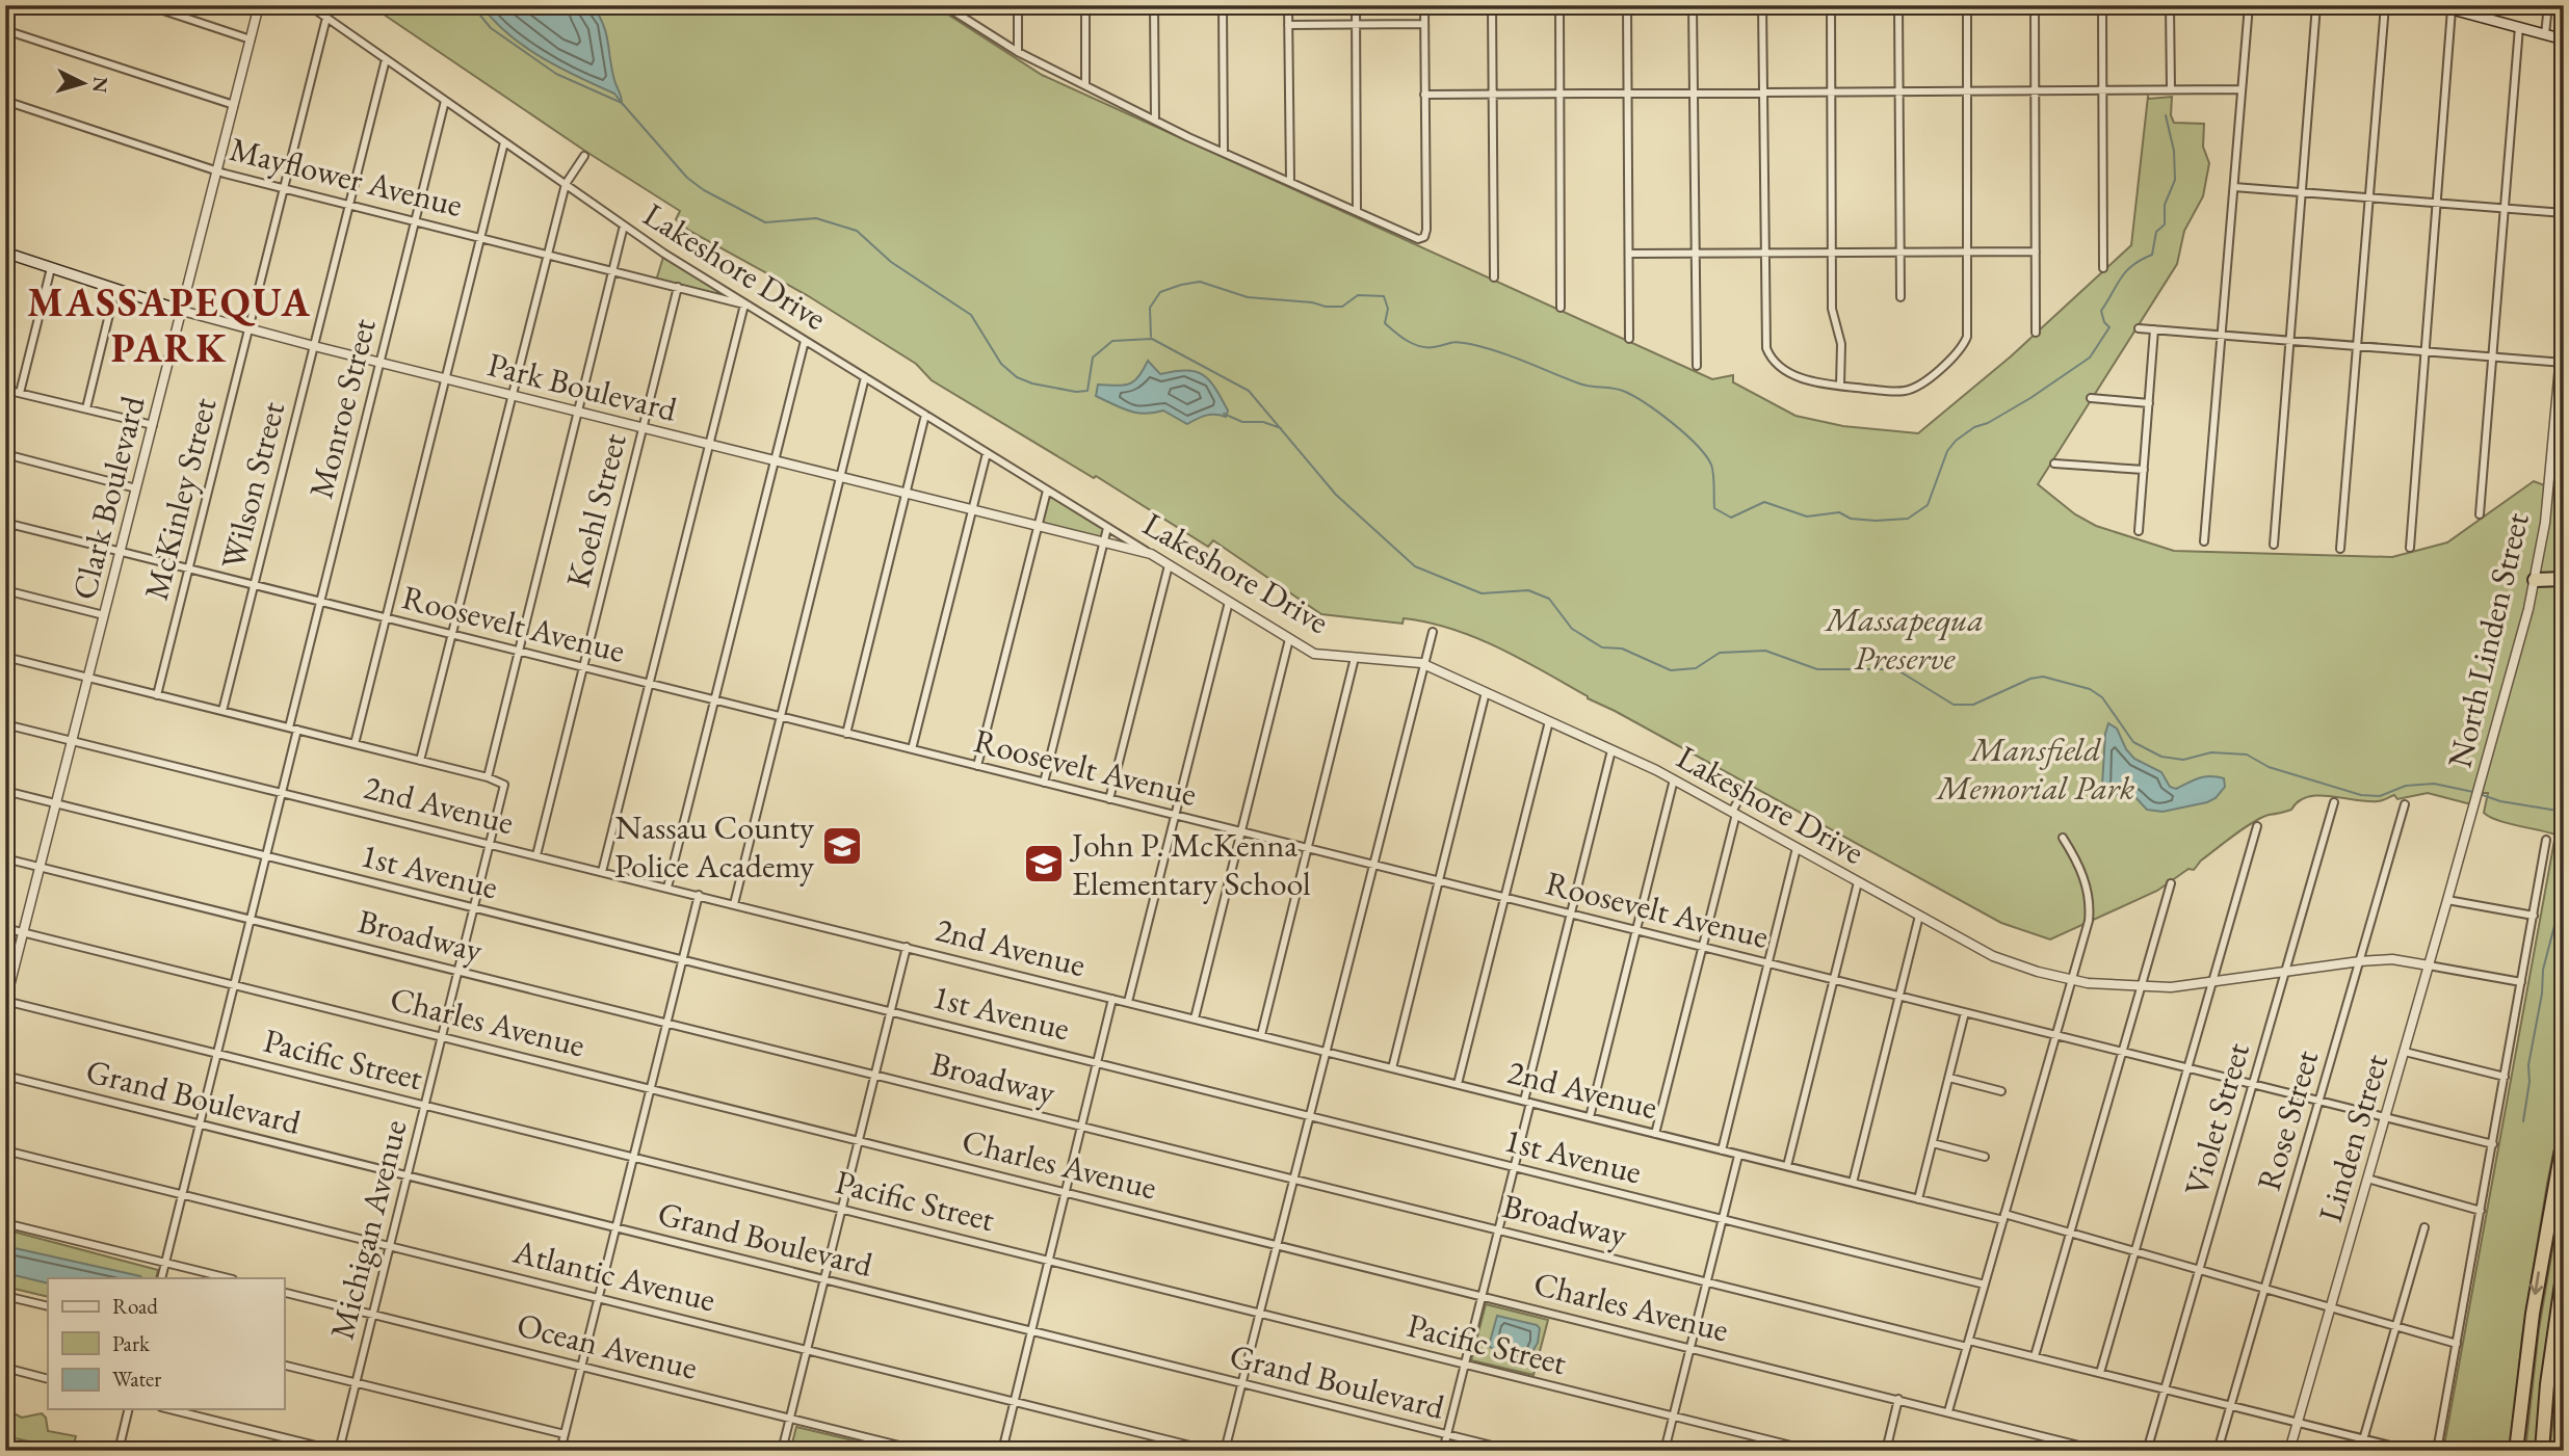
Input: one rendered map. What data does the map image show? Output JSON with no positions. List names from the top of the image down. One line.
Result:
{"streets":{"main road":["Park Boulevard"],"street":["Mayflower Avenue","Lakeshore Drive","Monroe Street","Wilson Street","Clark Boulevard","McKinley Street","Koehl Street","Roosevelt Avenue","North Linden Street","2nd Avenue","1st Avenue","Broadway","Charles Avenue","Pacific Street","Grand Boulevard","Violet Street","Rose Street","Linden Street","Michigan Avenue","Atlantic Avenue","Ocean Avenue"]},"crossings":[["Mayflower Avenue","Monroe Street"],["Mayflower Avenue","Wilson Street"],["Mayflower Avenue","Clark Boulevard"],["Mayflower Avenue","McKinley Street"],["Mayflower Avenue","Koehl Street"],["Lakeshore Drive","Park Boulevard"],["Lakeshore Drive","Monroe Street"],["Lakeshore Drive","Wilson Street"],["Lakeshore Drive","McKinley Street"],["Lakeshore Drive","Violet Street"],["Lakeshore Drive","Rose Street"],["Lakeshore Drive","Linden Street"],["Park Boulevard","Monroe Street"],["Park Boulevard","Wilson Street"],["Park Boulevard","Clark Boulevard"],["Park Boulevard","McKinley Street"],["Park Boulevard","Koehl Street"],["Monroe Street","Roosevelt Avenue"],["Wilson Street","Roosevelt Avenue"],["Clark Boulevard","Roosevelt Avenue"],["Clark Boulevard","2nd Avenue"],["Clark Boulevard","1st Avenue"],["Clark Boulevard","Broadway"],["Clark Boulevard","Charles Avenue"],["Clark Boulevard","Pacific Street"],["McKinley Street","Roosevelt Avenue"],["Koehl Street","Roosevelt Avenue"],["Koehl Street","2nd Avenue"],["Roosevelt Avenue","Violet Street"],["Roosevelt Avenue","Rose Street"],["Roosevelt Avenue","Linden Street"],["North Linden Street","Linden Street"],["2nd Avenue","Violet Street"],["2nd Avenue","Rose Street"],["2nd Avenue","Linden Street"],["2nd Avenue","Michigan Avenue"],["1st Avenue","Michigan Avenue"],["Broadway","Violet Street"],["Broadway","Rose Street"],["Broadway","Linden Street"],["Broadway","Michigan Avenue"],["Charles Avenue","Michigan Avenue"],["Pacific Street","Michigan Avenue"],["Grand Boulevard","Michigan Avenue"],["Michigan Avenue","Atlantic Avenue"],["Michigan Avenue","Ocean Avenue"]],"districts":["MASSAPEQUA PARK"],"parks":["Massapequa Preserve","Mansfield Memorial Park"],"places":{"school or university":["Nassau County Police Academy","John P. McKenna Elementary School"]},"legend":["Road","Park","Water"],"north":"right"}
